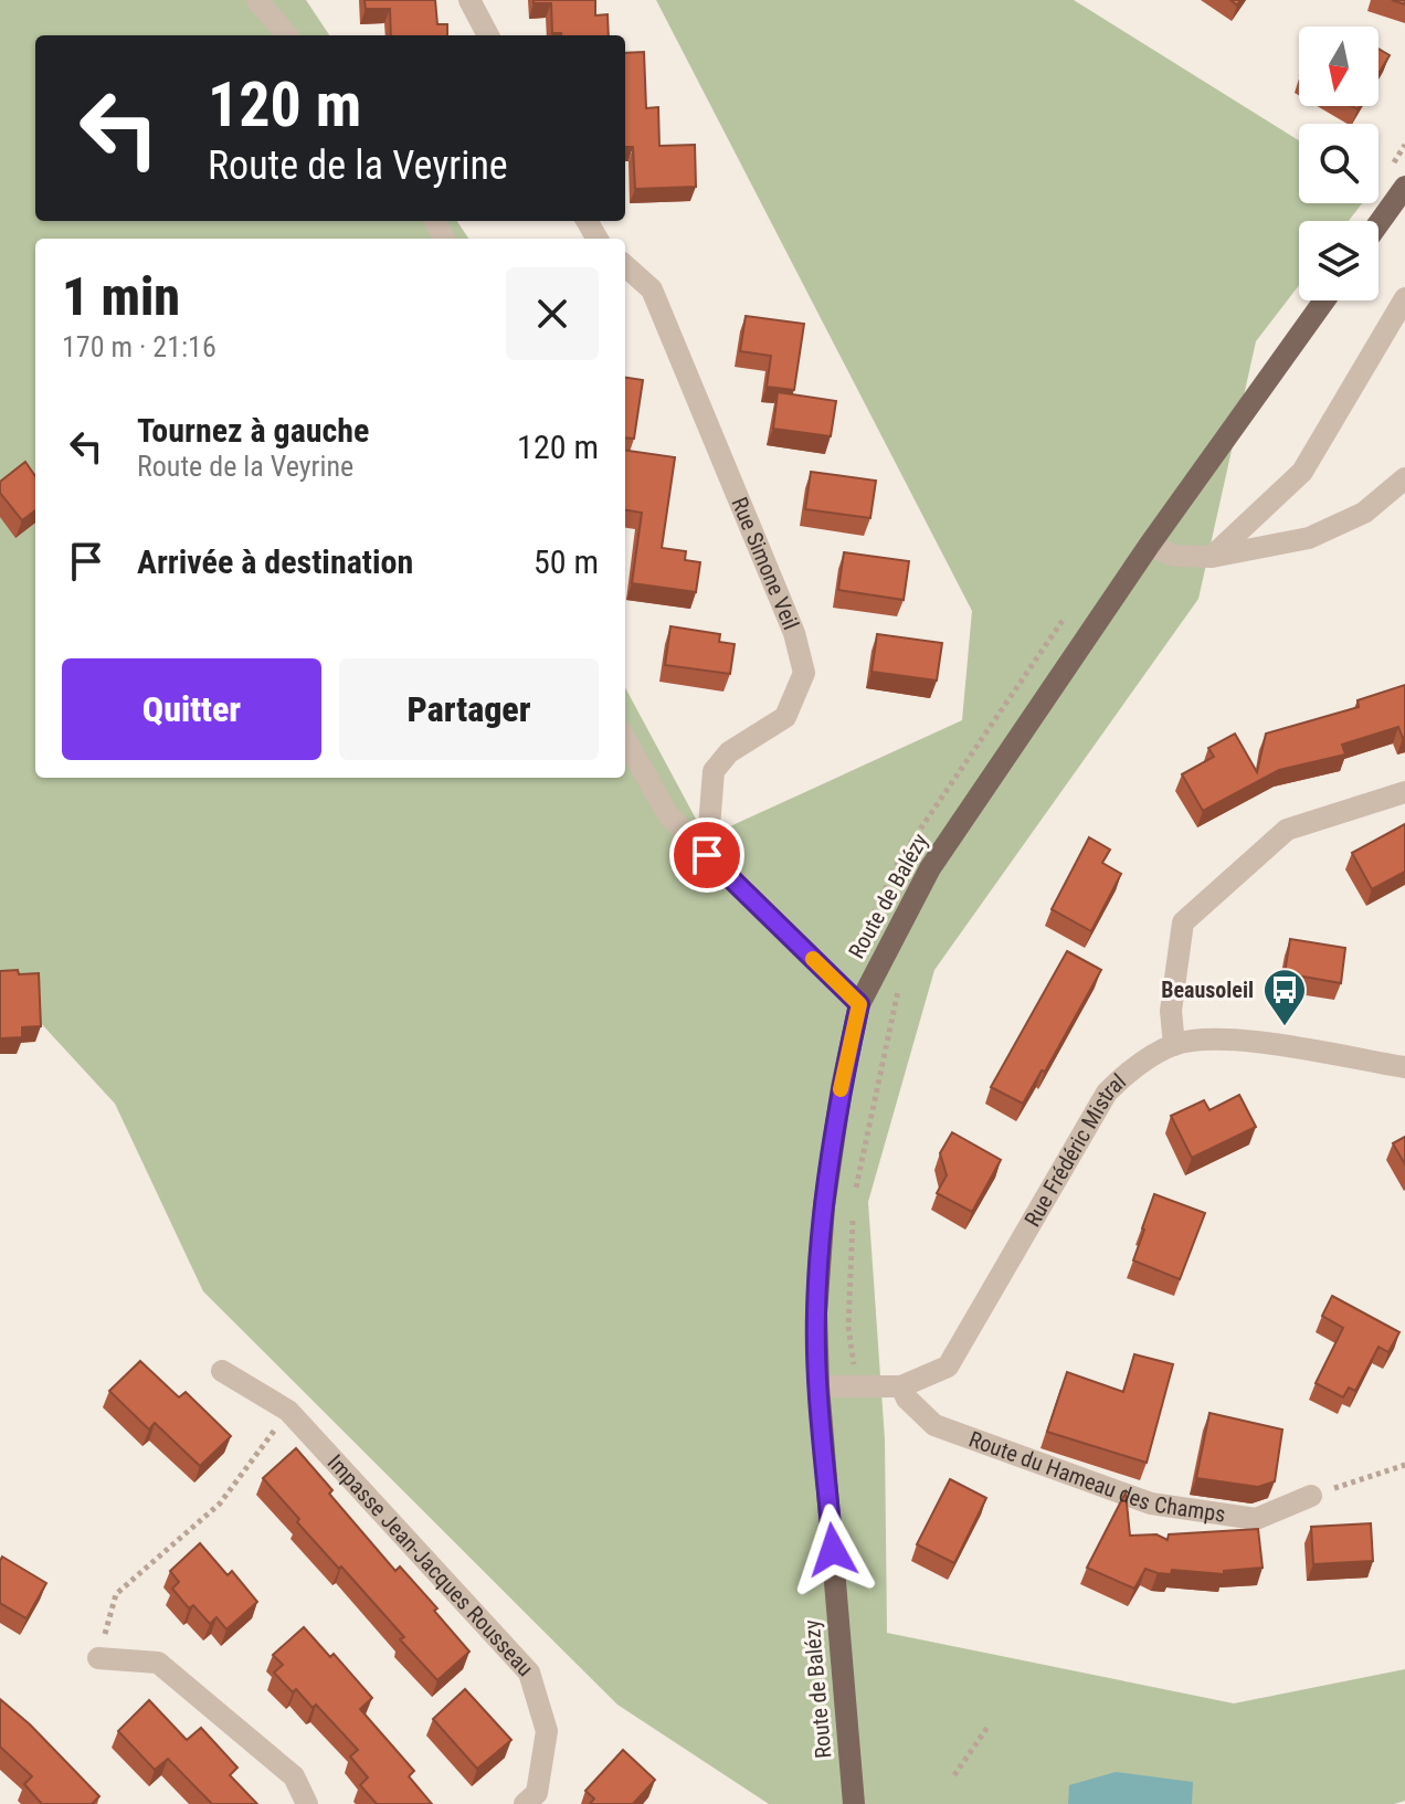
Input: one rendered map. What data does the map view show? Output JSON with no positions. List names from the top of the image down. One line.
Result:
{"streets":{"main road":["Route de Balézy"],"street":["Rue Simone Veil","Rue Frédéric Mistral","Route du Hameau des Champs","Impasse Jean-Jacques Rousseau"]},"crossings":[["Route de Balézy","Rue Frédéric Mistral"],["Rue Frédéric Mistral","Route du Hameau des Champs"]],"places":{"bus stop":["Beausoleil"]},"north":"bottom","page":{"turn":["120 m","Route de la Veyrine"],"heading":["1 min","170 m · 21:16"],"list":[{"name":"Tournez à gauche","note":"Route de la Veyrine","value":"120 m"},{"name":"Arrivée à destination","value":"50 m"}],"buttons":["Quitter","Partager"]}}
